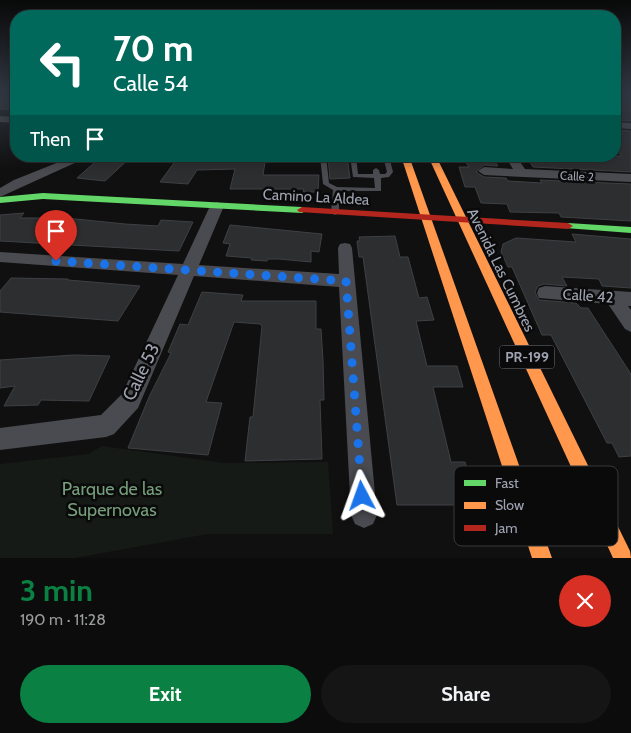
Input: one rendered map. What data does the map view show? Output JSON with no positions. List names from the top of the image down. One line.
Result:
{"streets":{"main road":["Camino La Aldea","Avenida Las Cumbres","PR-199"],"street":["Calle 2","Calle 42","Calle 53"]},"crossings":[["Camino La Aldea","Avenida Las Cumbres"],["Camino La Aldea","PR-199"],["Camino La Aldea","Calle 53"]],"parks":["Parque de las Supernovas"],"legend":["Fast","Slow","Jam"],"page":{"turn":["70 m","Calle 54"],"then":"Then","heading":["3 min","190 m · 11:28"],"buttons":["Exit","Share"]}}
